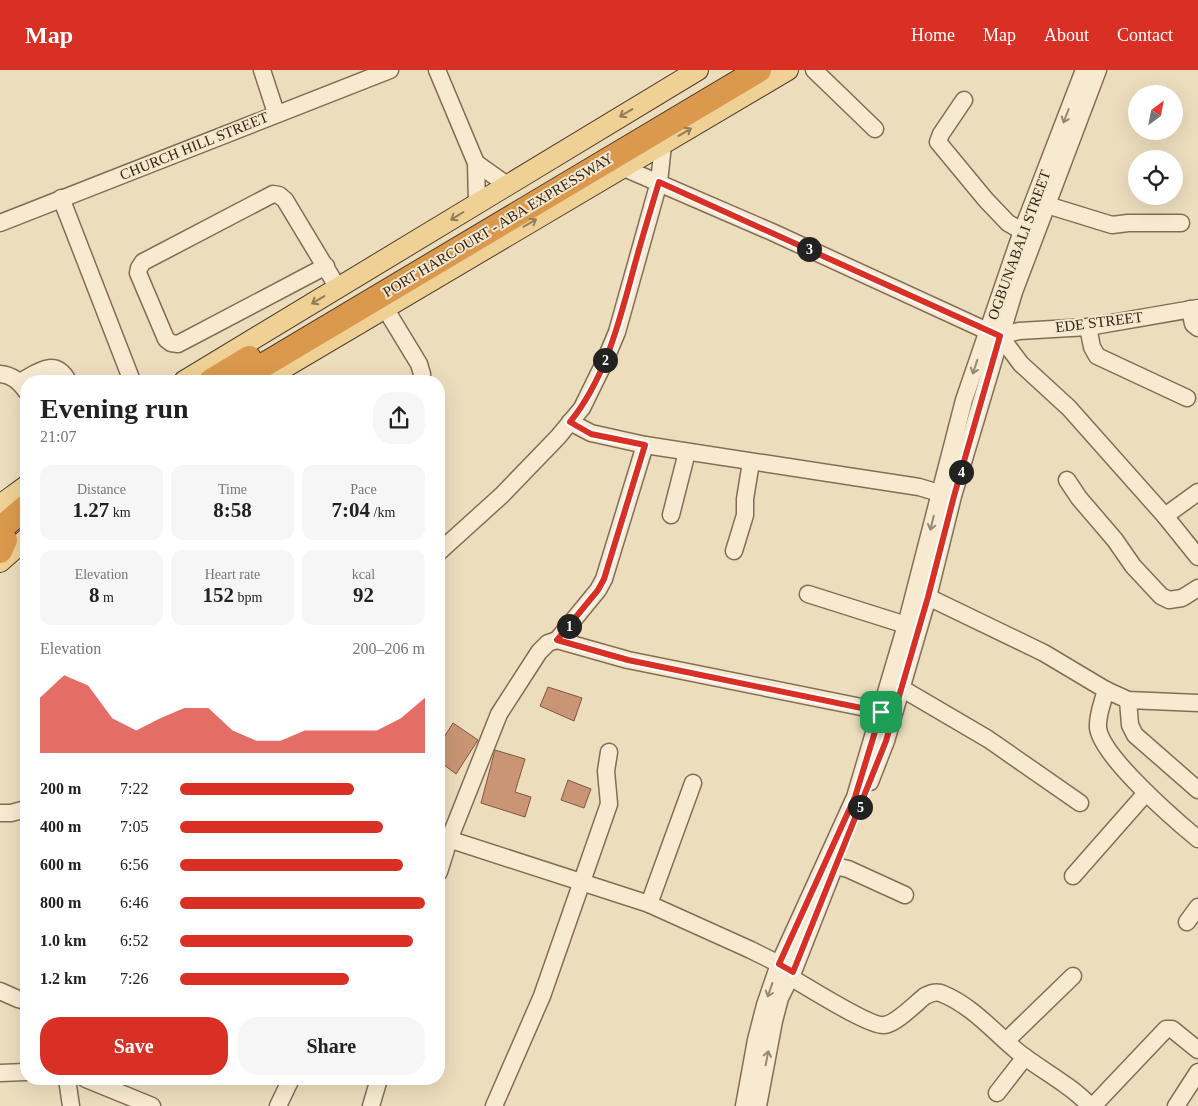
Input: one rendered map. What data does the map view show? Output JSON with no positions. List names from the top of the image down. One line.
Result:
{"streets":{"highway":["PORT HARCOURT - ABA EXPRESSWAY"],"street":["CHURCH HILL STREET","OGBUNABALI STREET","EDE STREET"]},"crossings":[["OGBUNABALI STREET","EDE STREET"]],"north":"top right","page":{"header":"Map","nav":["Home","Map","About","Contact"],"pins":["3","2","4","1","5"],"heading":["Evening run","21:07"],"stats":[["Distance","1.27 km"],["Time","8:58"],["Pace","7:04 /km"],["Elevation","8 m"],["Heart rate","152 bpm"],["kcal","92"]],"chart":["Elevation","200–206 m"],"list":[{"name":"200 m","note":"7:22"},{"name":"400 m","note":"7:05"},{"name":"600 m","note":"6:56"},{"name":"800 m","note":"6:46"},{"name":"1.0 km","note":"6:52"},{"name":"1.2 km","note":"7:26"}],"buttons":["Save","Share"]}}
